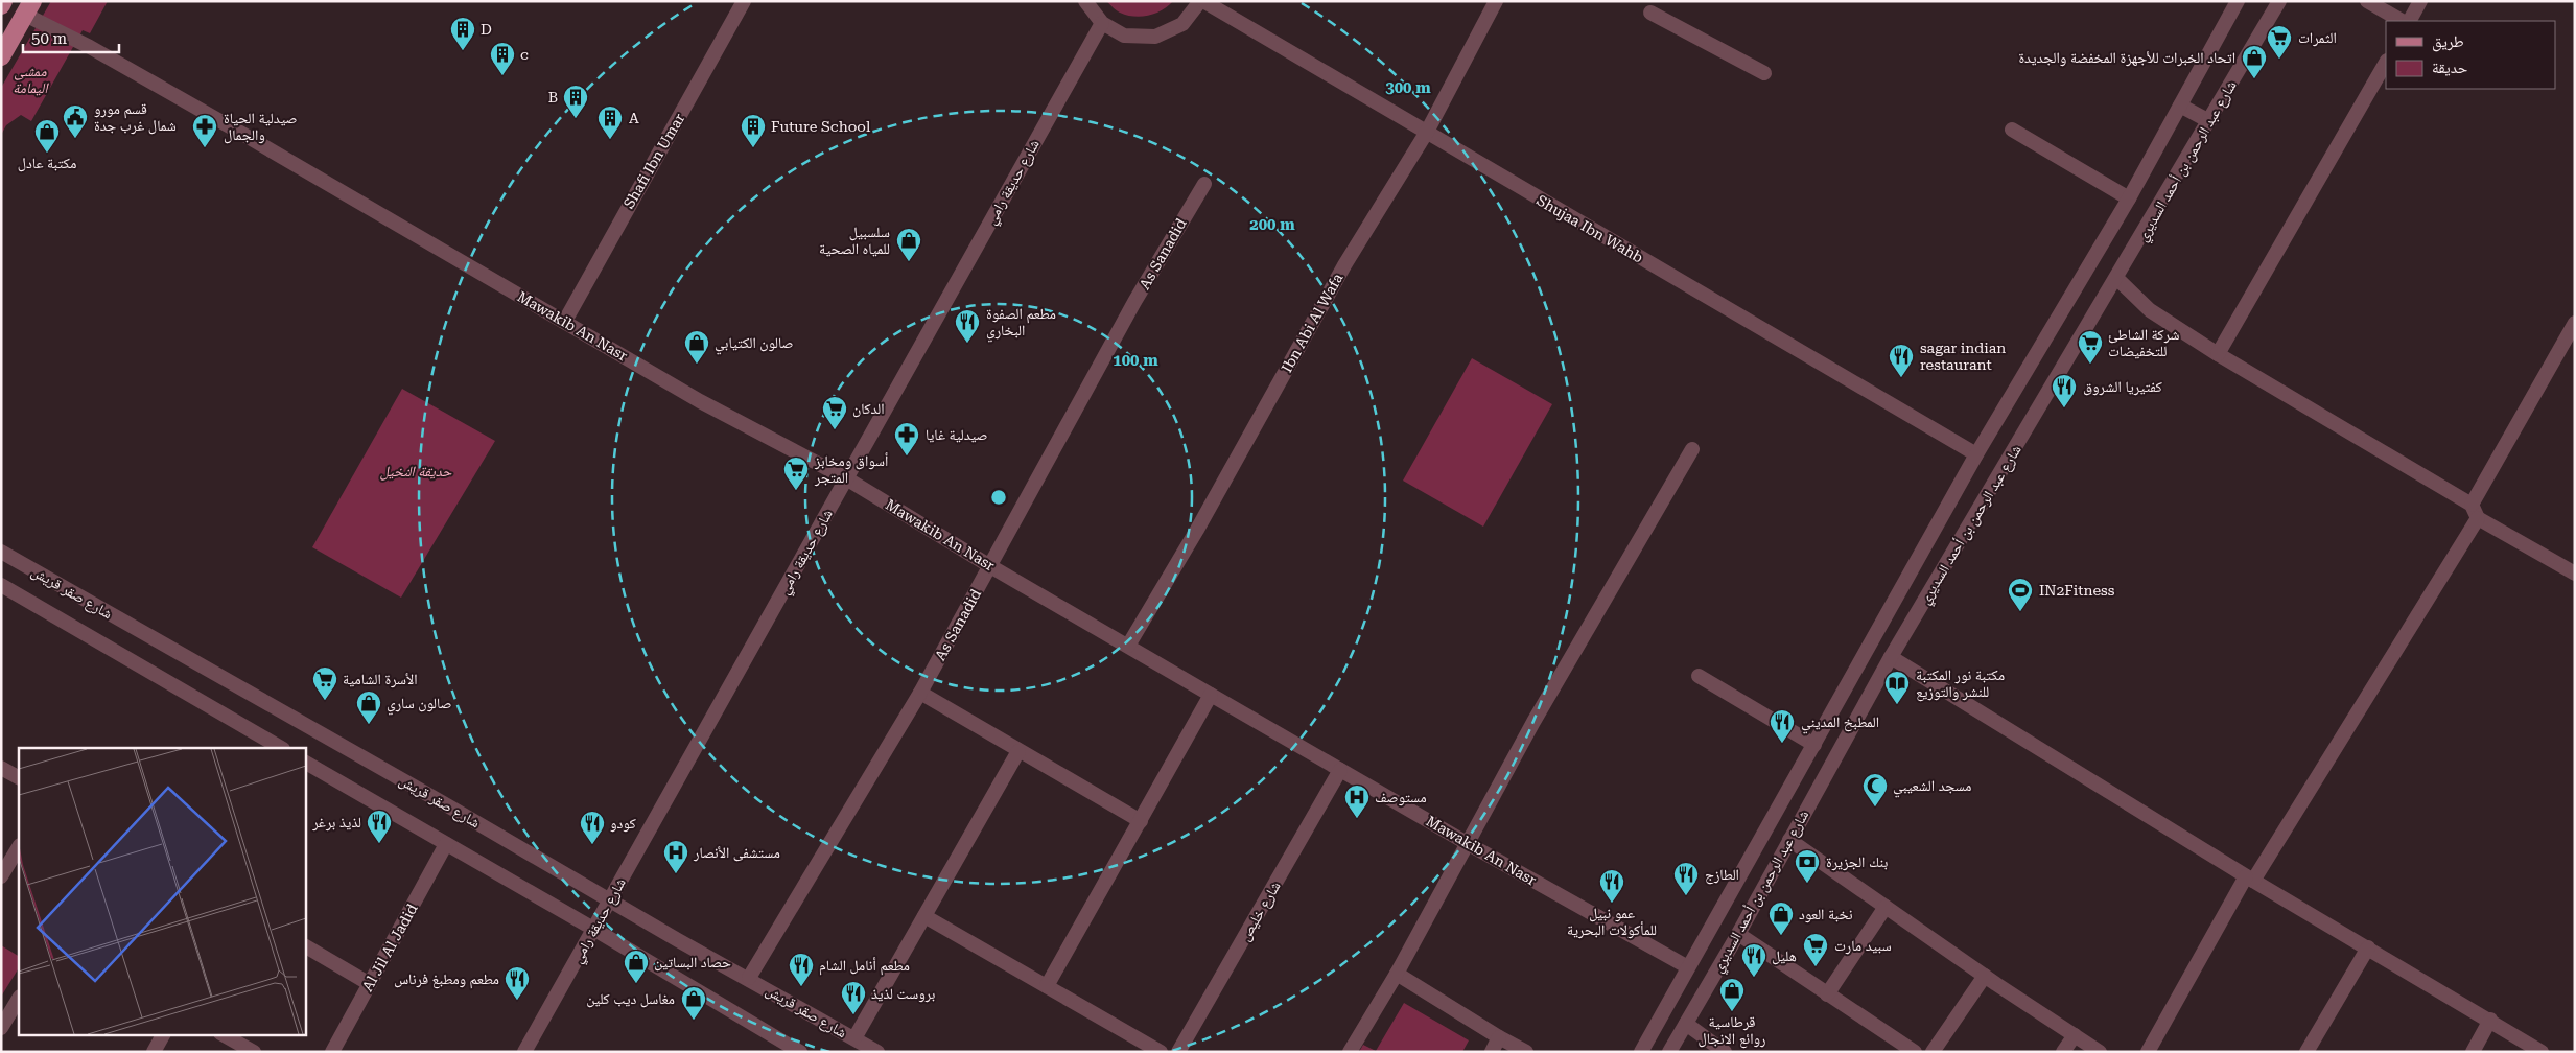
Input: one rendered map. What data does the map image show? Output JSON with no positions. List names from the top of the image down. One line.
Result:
{"streets":{"street":["Shafi Ibn Umar","شارع عبد الرحمن بن أحمد السديري","شارع حديقة رامي","Shujaa Ibn Wahb","As Sanadid","Ibn Abi Al Wafa","Mawakib An Nasr","شارع صقر قريش","شارع خليص","Al Jil Al Jadid"]},"crossings":[["Shafi Ibn Umar","Mawakib An Nasr"],["شارع عبد الرحمن بن أحمد السديري","Shujaa Ibn Wahb"],["شارع عبد الرحمن بن أحمد السديري","Mawakib An Nasr"],["شارع حديقة رامي","Mawakib An Nasr"],["شارع حديقة رامي","شارع صقر قريش"],["Shujaa Ibn Wahb","Ibn Abi Al Wafa"],["As Sanadid","Mawakib An Nasr"],["As Sanadid","شارع صقر قريش"],["Ibn Abi Al Wafa","Mawakib An Nasr"],["Mawakib An Nasr","شارع خليص"]],"parks":["ممشى اليمامة","حديقة النخيل"],"places":{"building":["D","c","B","A","Future School"],"supermarket":["الثمرات","شركة الشاطئ للتخفيضات","الدكان","أسواق ومخابز المتجر","الأسرة الشامية","سبيد مارت"],"shop":["اتحاد الخبرات للأجهزة المخفضة والجديدة","مكتبة عادل","سلسبيل للمياه الصحية","صالون الكتيابي","صالون ساري","نخبة العود","حصاد البساتين","قرطاسية روائع الانجال","مغاسل ديب كلين"],"public building":["قسم مورو شمال غرب جدة"],"pharmacy":["صيدلية الحياة والجمال","صيدلية غايا"],"restaurant":["مطعم الصفوة البخاري","sagar indian restaurant","كفتيريا الشروق","المطبخ المديني","لذيذ برغر","كودو","الطازج","عمو نبيل للمأكولات البحرية","هليل","مطعم أنامل الشام","مطعم ومطبغ فرناس","بروست لذيذ"],"sports":["IN2Fitness"],"library":["مكتبة نور المكتبة للنشر والتوزيع"],"mosque":["مسجد الشعيبي"],"hospital":["مستوصف","مستشفى الأنصار"],"bank":["بنك الجزيرة"]},"legend":["طريق","حديقة"],"scale_bar":"50 m","rings":["300 m","200 m","100 m"]}
